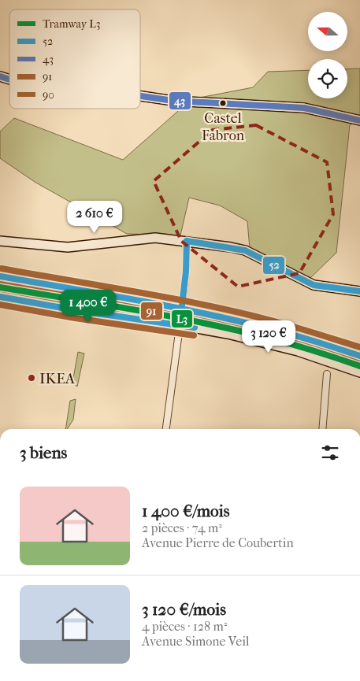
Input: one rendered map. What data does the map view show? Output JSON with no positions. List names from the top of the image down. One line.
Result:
{"places":["Castel Fabron","IKEA"],"lines":["transit line 43","transit line 52","transit line 90","transit line 91","tram line L3"],"legend":["Tramway L3","52","43","91","90"],"north":"left","page":{"price":["2 610 €","1 400 €","3 120 €"],"heading":"3 biens","list":[{"name":"1 400 €/mois","note":"2 pièces · 74 m² · Avenue Pierre de Coubertin"},{"name":"3 120 €/mois","note":"4 pièces · 128 m² · Avenue Simone Veil"}]}}
